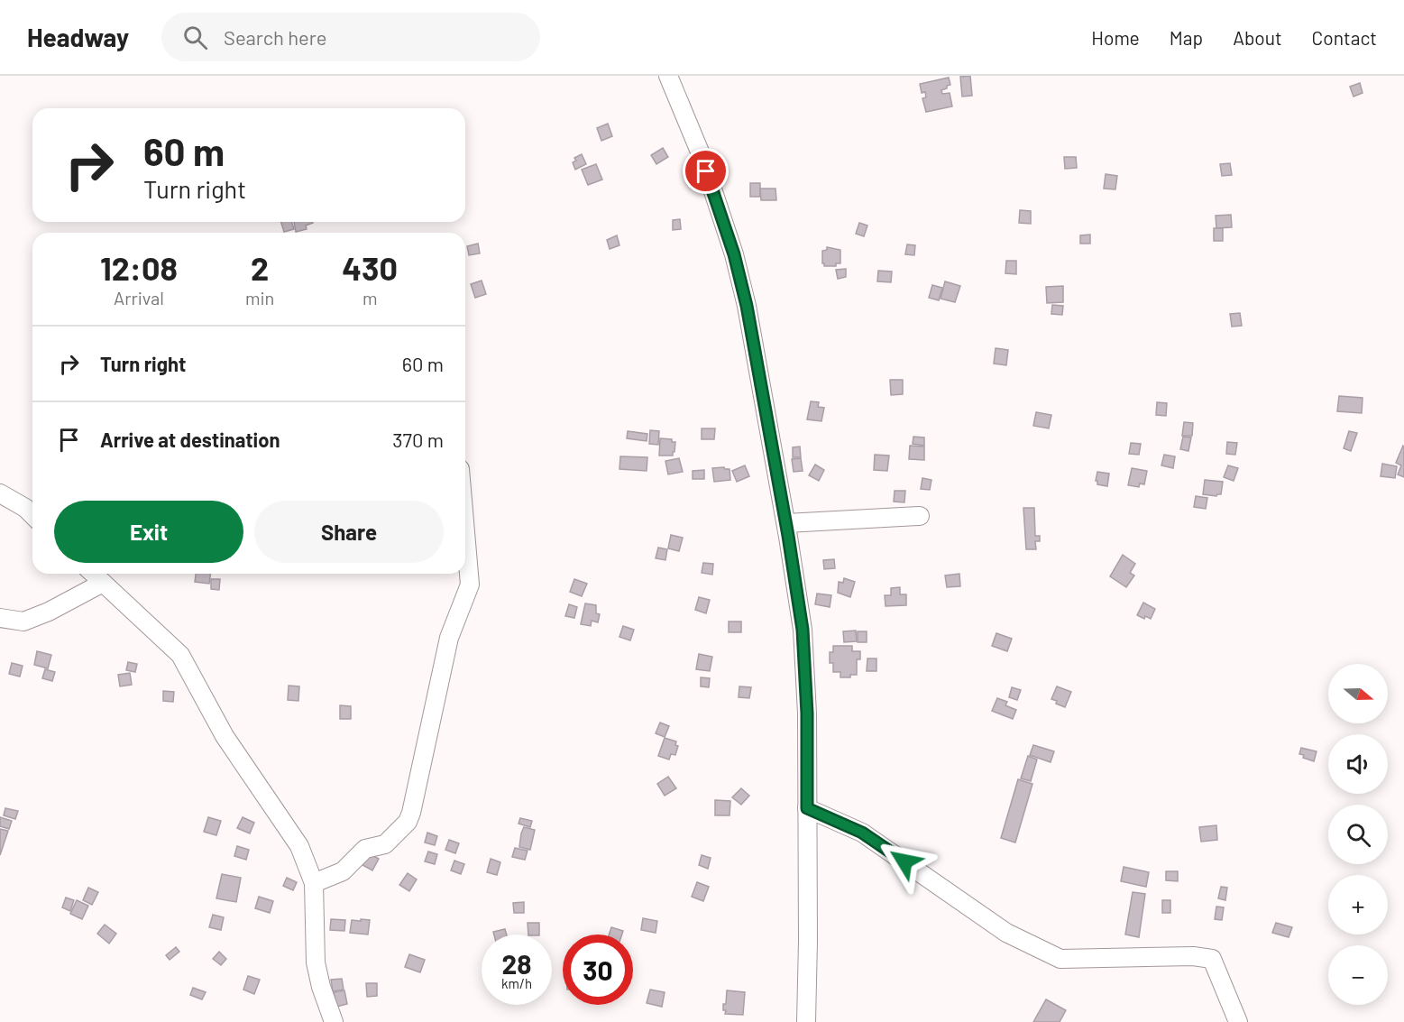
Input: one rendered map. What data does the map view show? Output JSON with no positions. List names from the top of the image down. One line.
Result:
{"north":"right","page":{"header":"Headway","search":"Search here","nav":["Home","Map","About","Contact"],"turn":["60 m","Turn right"],"eta":["12:08","Arrival","2","min","430","m"],"list":[{"name":"Turn right","value":"60 m"},{"name":"Arrive at destination","value":"370 m"}],"buttons":["Exit","Share"],"map_buttons":["+","−"],"speed":"28 km/h","limit":"30"}}
